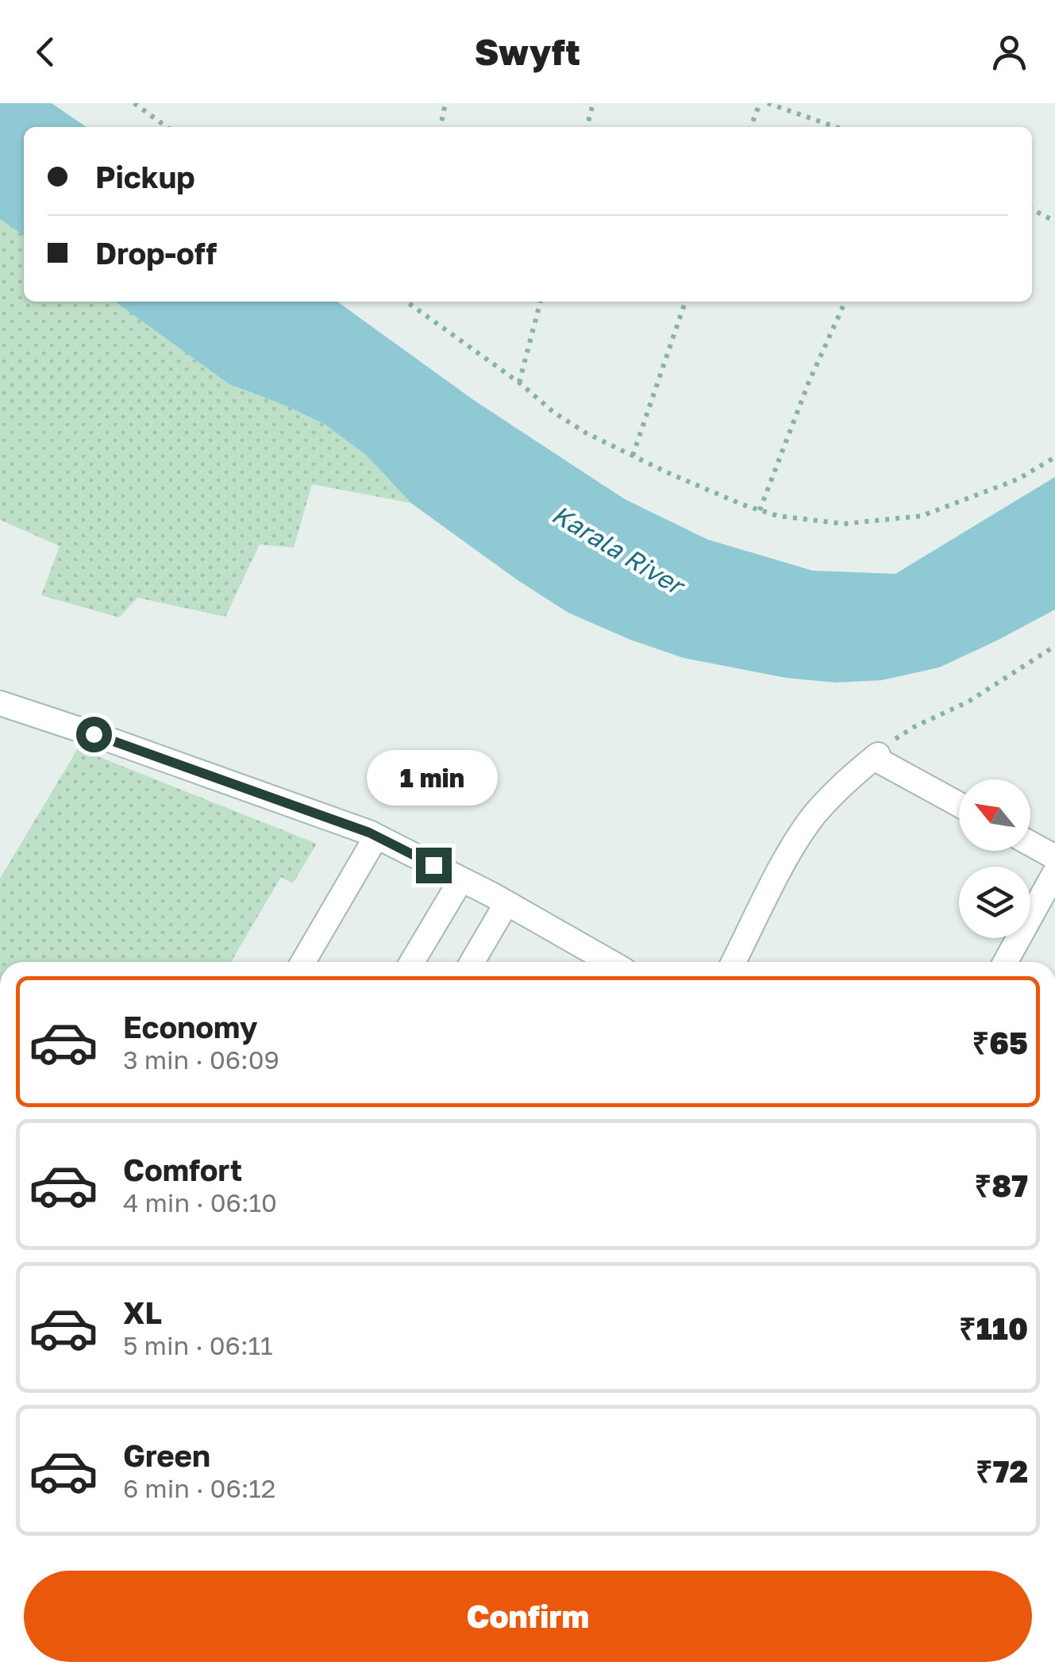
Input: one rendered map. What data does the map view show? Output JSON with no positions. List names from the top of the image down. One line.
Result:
{"water":["Karala River"],"north":"top left","page":{"header":"Swyft","banner":["Pickup","Drop-off"],"bubble":"1 min","list":[{"name":"Economy","note":"3 min · 06:09","value":"₹65"},{"name":"Comfort","note":"4 min · 06:10","value":"₹87"},{"name":"XL","note":"5 min · 06:11","value":"₹110"},{"name":"Green","note":"6 min · 06:12","value":"₹72"}],"buttons":"Confirm"}}
